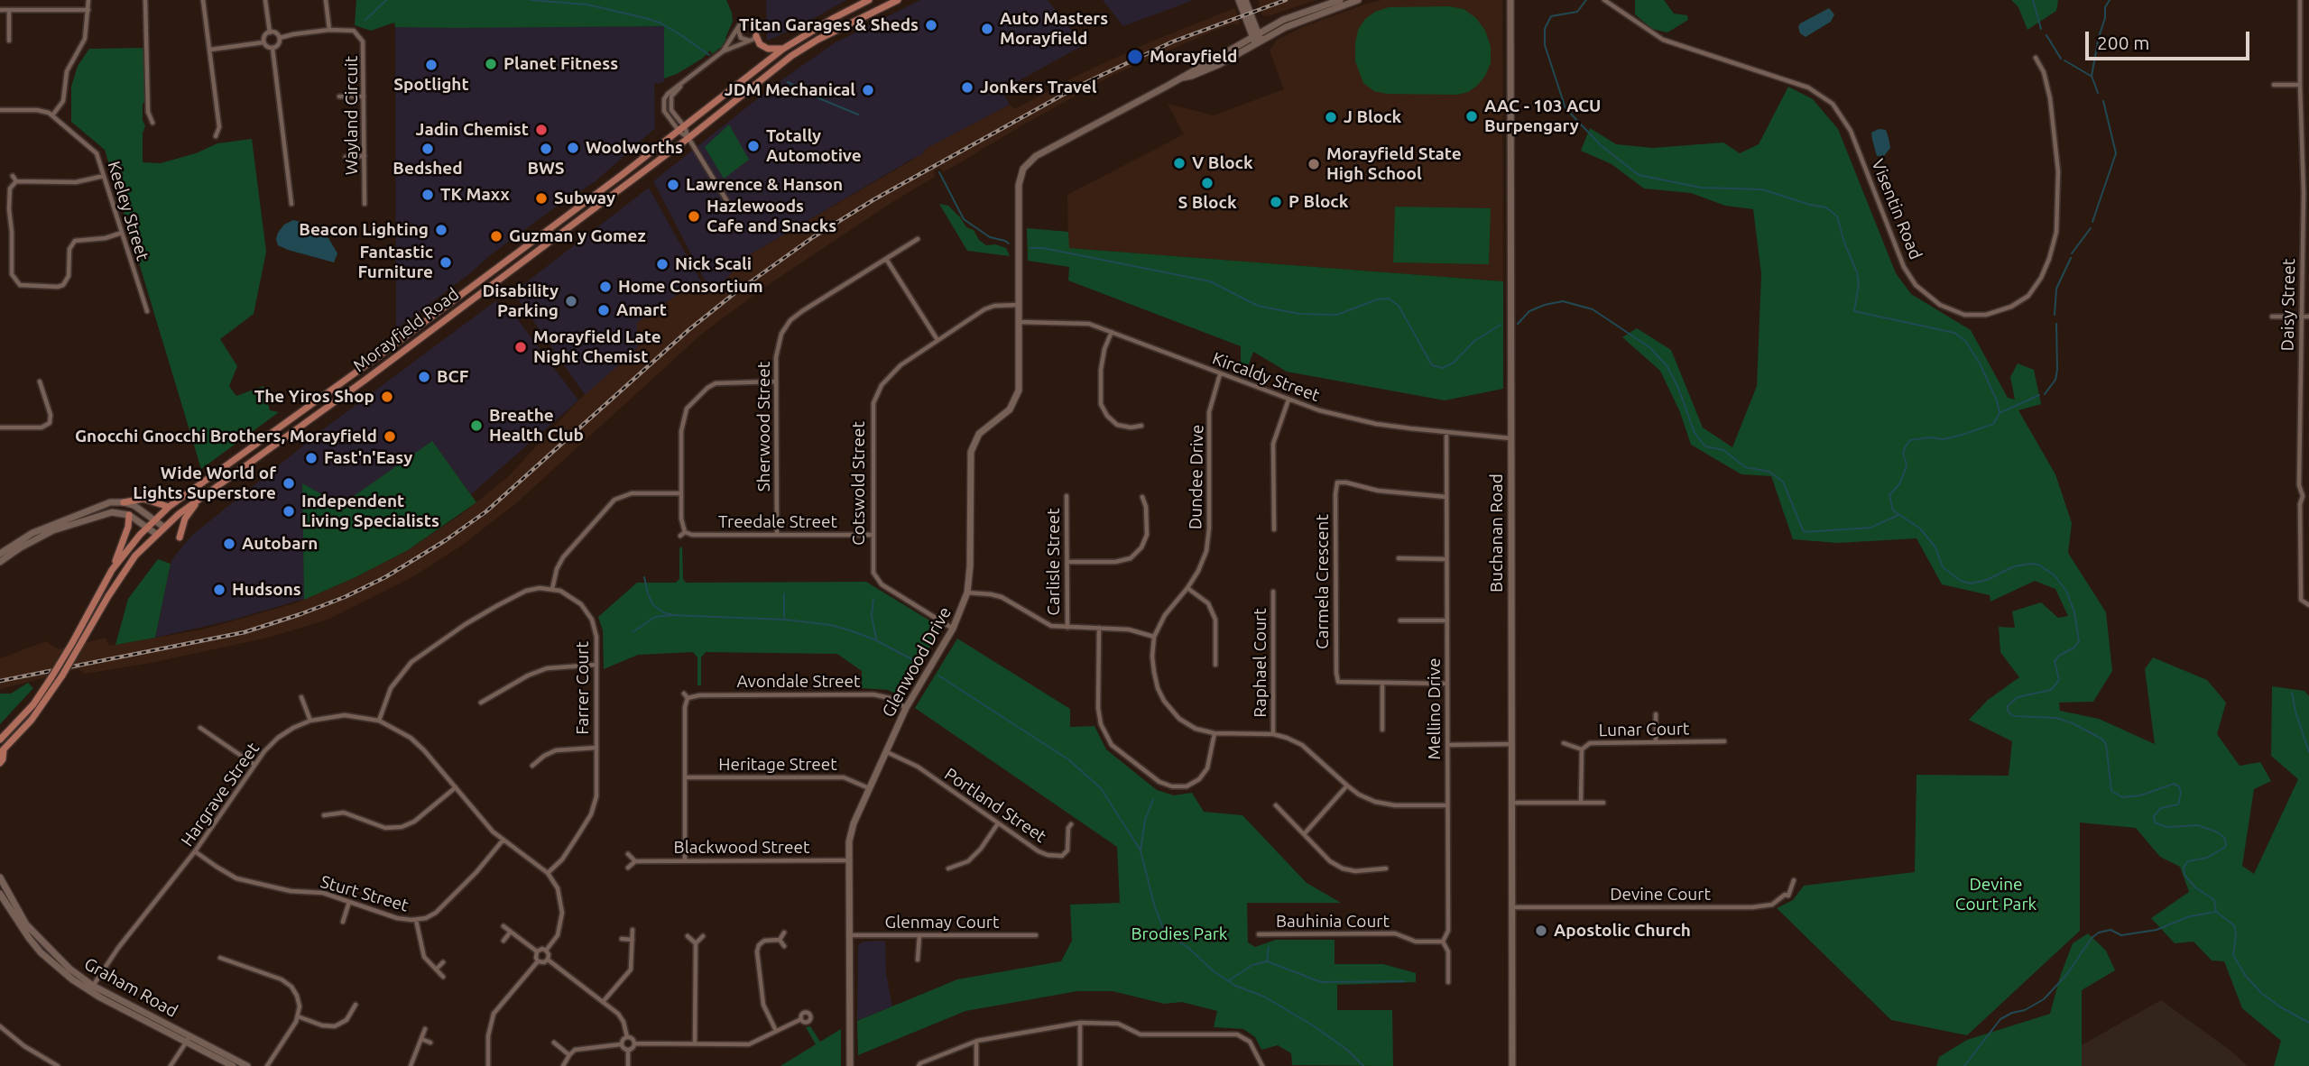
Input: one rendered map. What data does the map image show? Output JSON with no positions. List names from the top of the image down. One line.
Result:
{"streets":{"main road":["Morayfield Road","Buchanan Road","Glenwood Drive","Graham Road"],"street":["Wayland Circuit","Visentin Road","Keeley Street","Daisy Street","Kircaldy Street","Sherwood Street","Dundee Drive","Cotswold Street","Treedale Street","Carlisle Street","Carmela Crescent","Raphael Court","Avondale Street","Farrer Court","Mellino Drive","Lunar Court","Heritage Street","Hargrave Street","Portland Street","Blackwood Street","Sturt Street","Devine Court","Bauhinia Court","Glenmay Court"]},"crossings":[["Kircaldy Street","Dundee Drive"],["Kircaldy Street","Buchanan Road"],["Kircaldy Street","Glenwood Drive"],["Kircaldy Street","Mellino Drive"],["Sherwood Street","Treedale Street"],["Dundee Drive","Raphael Court"],["Dundee Drive","Mellino Drive"],["Cotswold Street","Treedale Street"],["Cotswold Street","Glenwood Drive"],["Buchanan Road","Devine Court"],["Carmela Crescent","Mellino Drive"],["Glenwood Drive","Avondale Street"],["Glenwood Drive","Heritage Street"],["Glenwood Drive","Portland Street"],["Glenwood Drive","Blackwood Street"],["Glenwood Drive","Glenmay Court"],["Avondale Street","Heritage Street"],["Avondale Street","Blackwood Street"],["Farrer Court","Hargrave Street"],["Mellino Drive","Bauhinia Court"],["Hargrave Street","Sturt Street"],["Hargrave Street","Graham Road"]],"parks":["Devine Court Park","Brodies Park"],"places":["Titan Garages & Sheds","Auto Masters Morayfield","Morayfield","Planet Fitness","Spotlight","Jonkers Travel","JDM Mechanical","AAC - 103 ACU Burpengary","J Block","Jadin Chemist","Totally Automotive","Woolworths","Bedshed","BWS","V Block","Morayfield State High School","S Block","Lawrence & Hanson","TK Maxx","Subway","P Block","Hazlewoods Cafe and Snacks","Beacon Lighting","Guzman y Gomez","Fantastic Furniture","Nick Scali","Home Consortium","Disability Parking","Amart","Morayfield Late Night Chemist","BCF","The Yiros Shop","Breathe Health Club","Gnocchi Gnocchi Brothers, Morayfield","Fast'n'Easy","Wide World of Lights Superstore","Independent Living Specialists","Autobarn","Hudsons","Apostolic Church"],"scale_bar":"200 m"}
